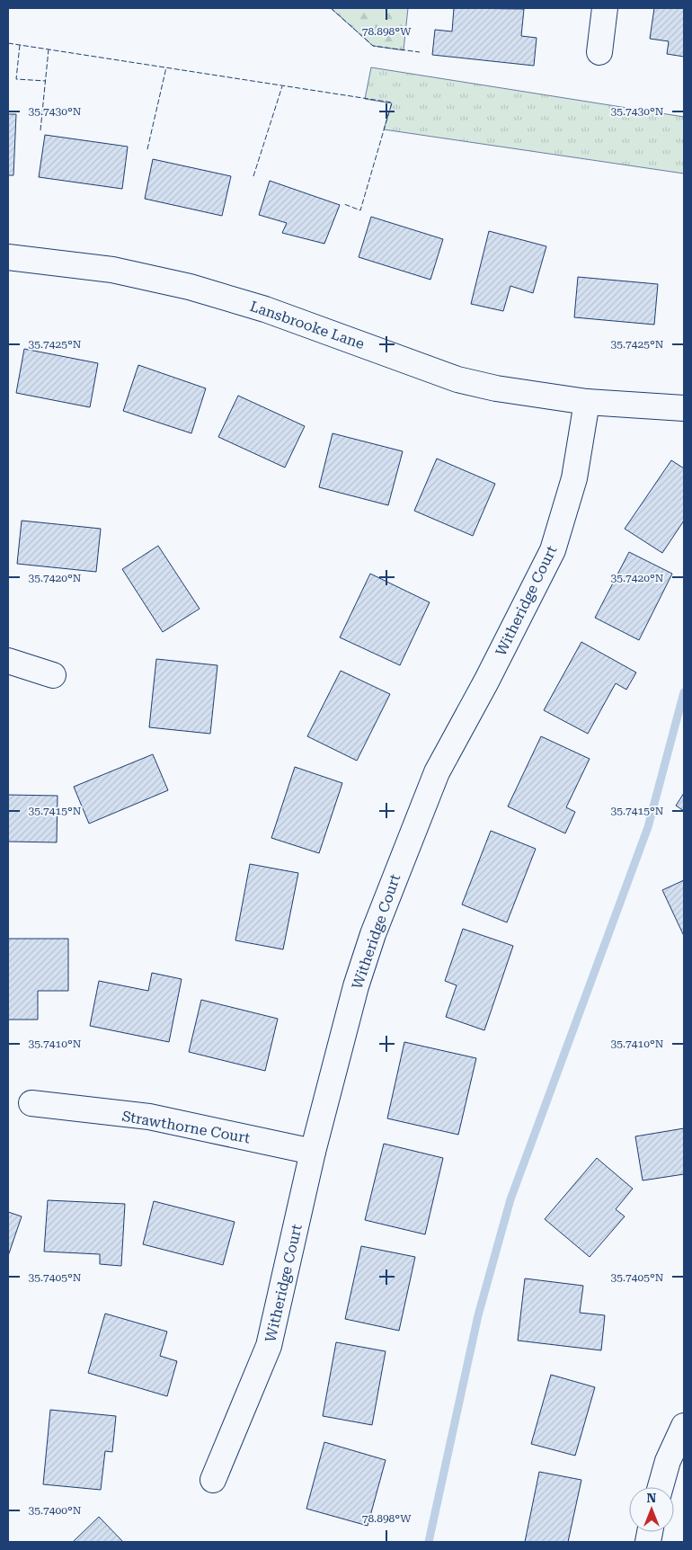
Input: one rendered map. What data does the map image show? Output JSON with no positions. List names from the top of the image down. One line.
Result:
{"streets":{"street":["Lansbrooke Lane","Witheridge Court","Strawthorne Court"]},"crossings":[["Lansbrooke Lane","Witheridge Court"],["Witheridge Court","Strawthorne Court"]],"north":"top","coordinates":["78.898°W","35.7430°N","35.7425°N","35.7420°N","35.7415°N","35.7410°N","35.7405°N","35.7400°N"]}
